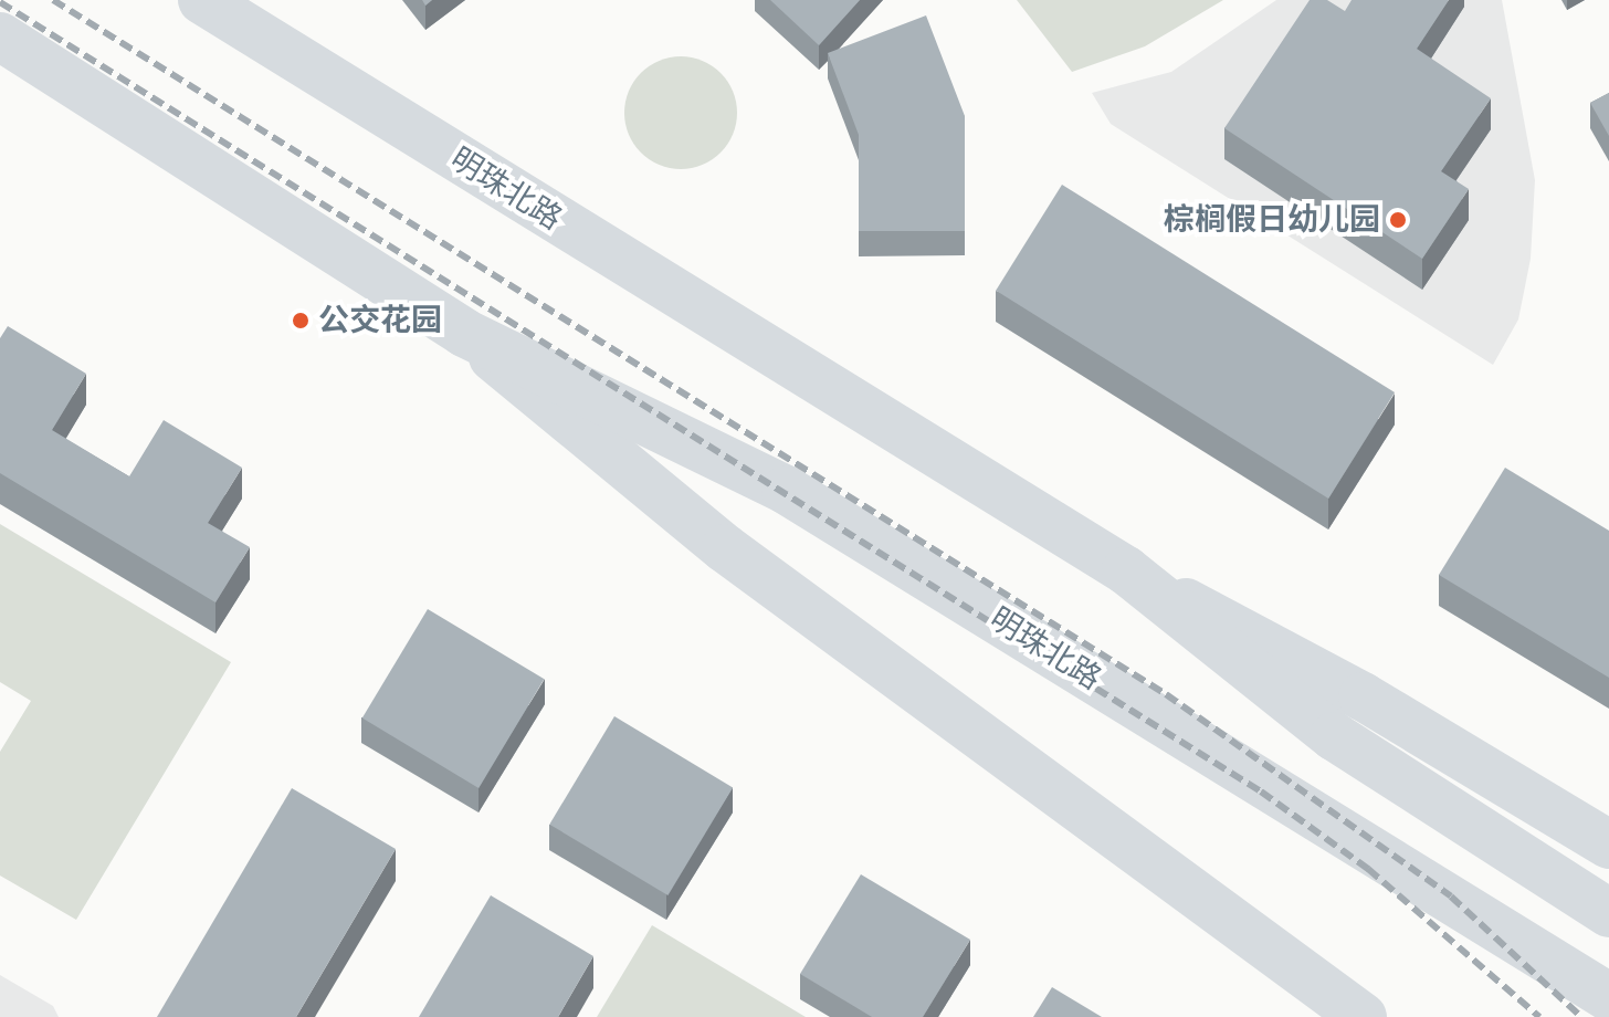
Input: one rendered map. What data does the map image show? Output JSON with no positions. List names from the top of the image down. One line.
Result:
{"streets":{"main road":["明珠北路"]},"places":["棕榈假日幼儿园","公交花园"]}
